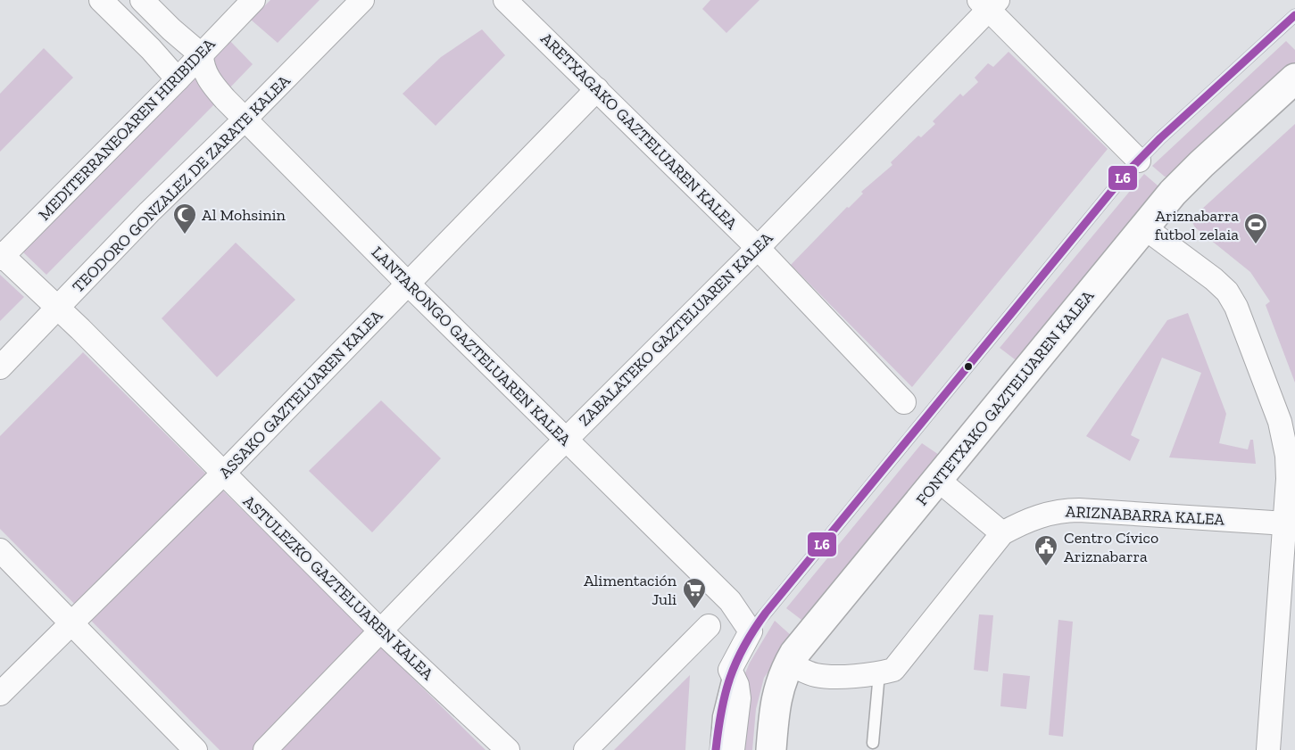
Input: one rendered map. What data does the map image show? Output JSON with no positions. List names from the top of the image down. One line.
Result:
{"streets":{"main road":["FONTETXAKO GAZTELUAREN KALEA"],"street":["MEDITERRANEOAREN HIRIBIDEA","ARETXAGAKO GAZTELUAREN KALEA","TEODORO GONZALEZ DE ZARATE KALEA","ZABALATEKO GAZTELUAREN KALEA","LANTARONGO GAZTELUAREN KALEA","ASSAKO GAZTELUAREN KALEA","ARIZNABARRA KALEA","ASTULEZKO GAZTELUAREN KALEA"]},"crossings":[["MEDITERRANEOAREN HIRIBIDEA","LANTARONGO GAZTELUAREN KALEA"],["MEDITERRANEOAREN HIRIBIDEA","ASTULEZKO GAZTELUAREN KALEA"],["ARETXAGAKO GAZTELUAREN KALEA","ZABALATEKO GAZTELUAREN KALEA"],["ARETXAGAKO GAZTELUAREN KALEA","ASSAKO GAZTELUAREN KALEA"],["TEODORO GONZALEZ DE ZARATE KALEA","LANTARONGO GAZTELUAREN KALEA"],["TEODORO GONZALEZ DE ZARATE KALEA","ASTULEZKO GAZTELUAREN KALEA"],["ZABALATEKO GAZTELUAREN KALEA","LANTARONGO GAZTELUAREN KALEA"],["ZABALATEKO GAZTELUAREN KALEA","ASTULEZKO GAZTELUAREN KALEA"],["LANTARONGO GAZTELUAREN KALEA","ASSAKO GAZTELUAREN KALEA"],["ASSAKO GAZTELUAREN KALEA","ASTULEZKO GAZTELUAREN KALEA"],["FONTETXAKO GAZTELUAREN KALEA","ARIZNABARRA KALEA"]],"places":{"mosque":["Al Mohsinin"],"sports":["Ariznabarra futbol zelaia"],"public building":["Centro Cívico Ariznabarra"],"supermarket":["Alimentación Juli"]},"lines":["transit line L6"]}
